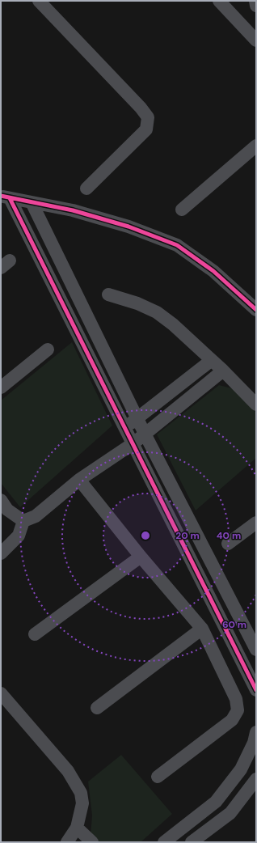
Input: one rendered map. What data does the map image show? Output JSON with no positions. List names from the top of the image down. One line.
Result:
{"rings":["20 m","40 m","60 m"]}
